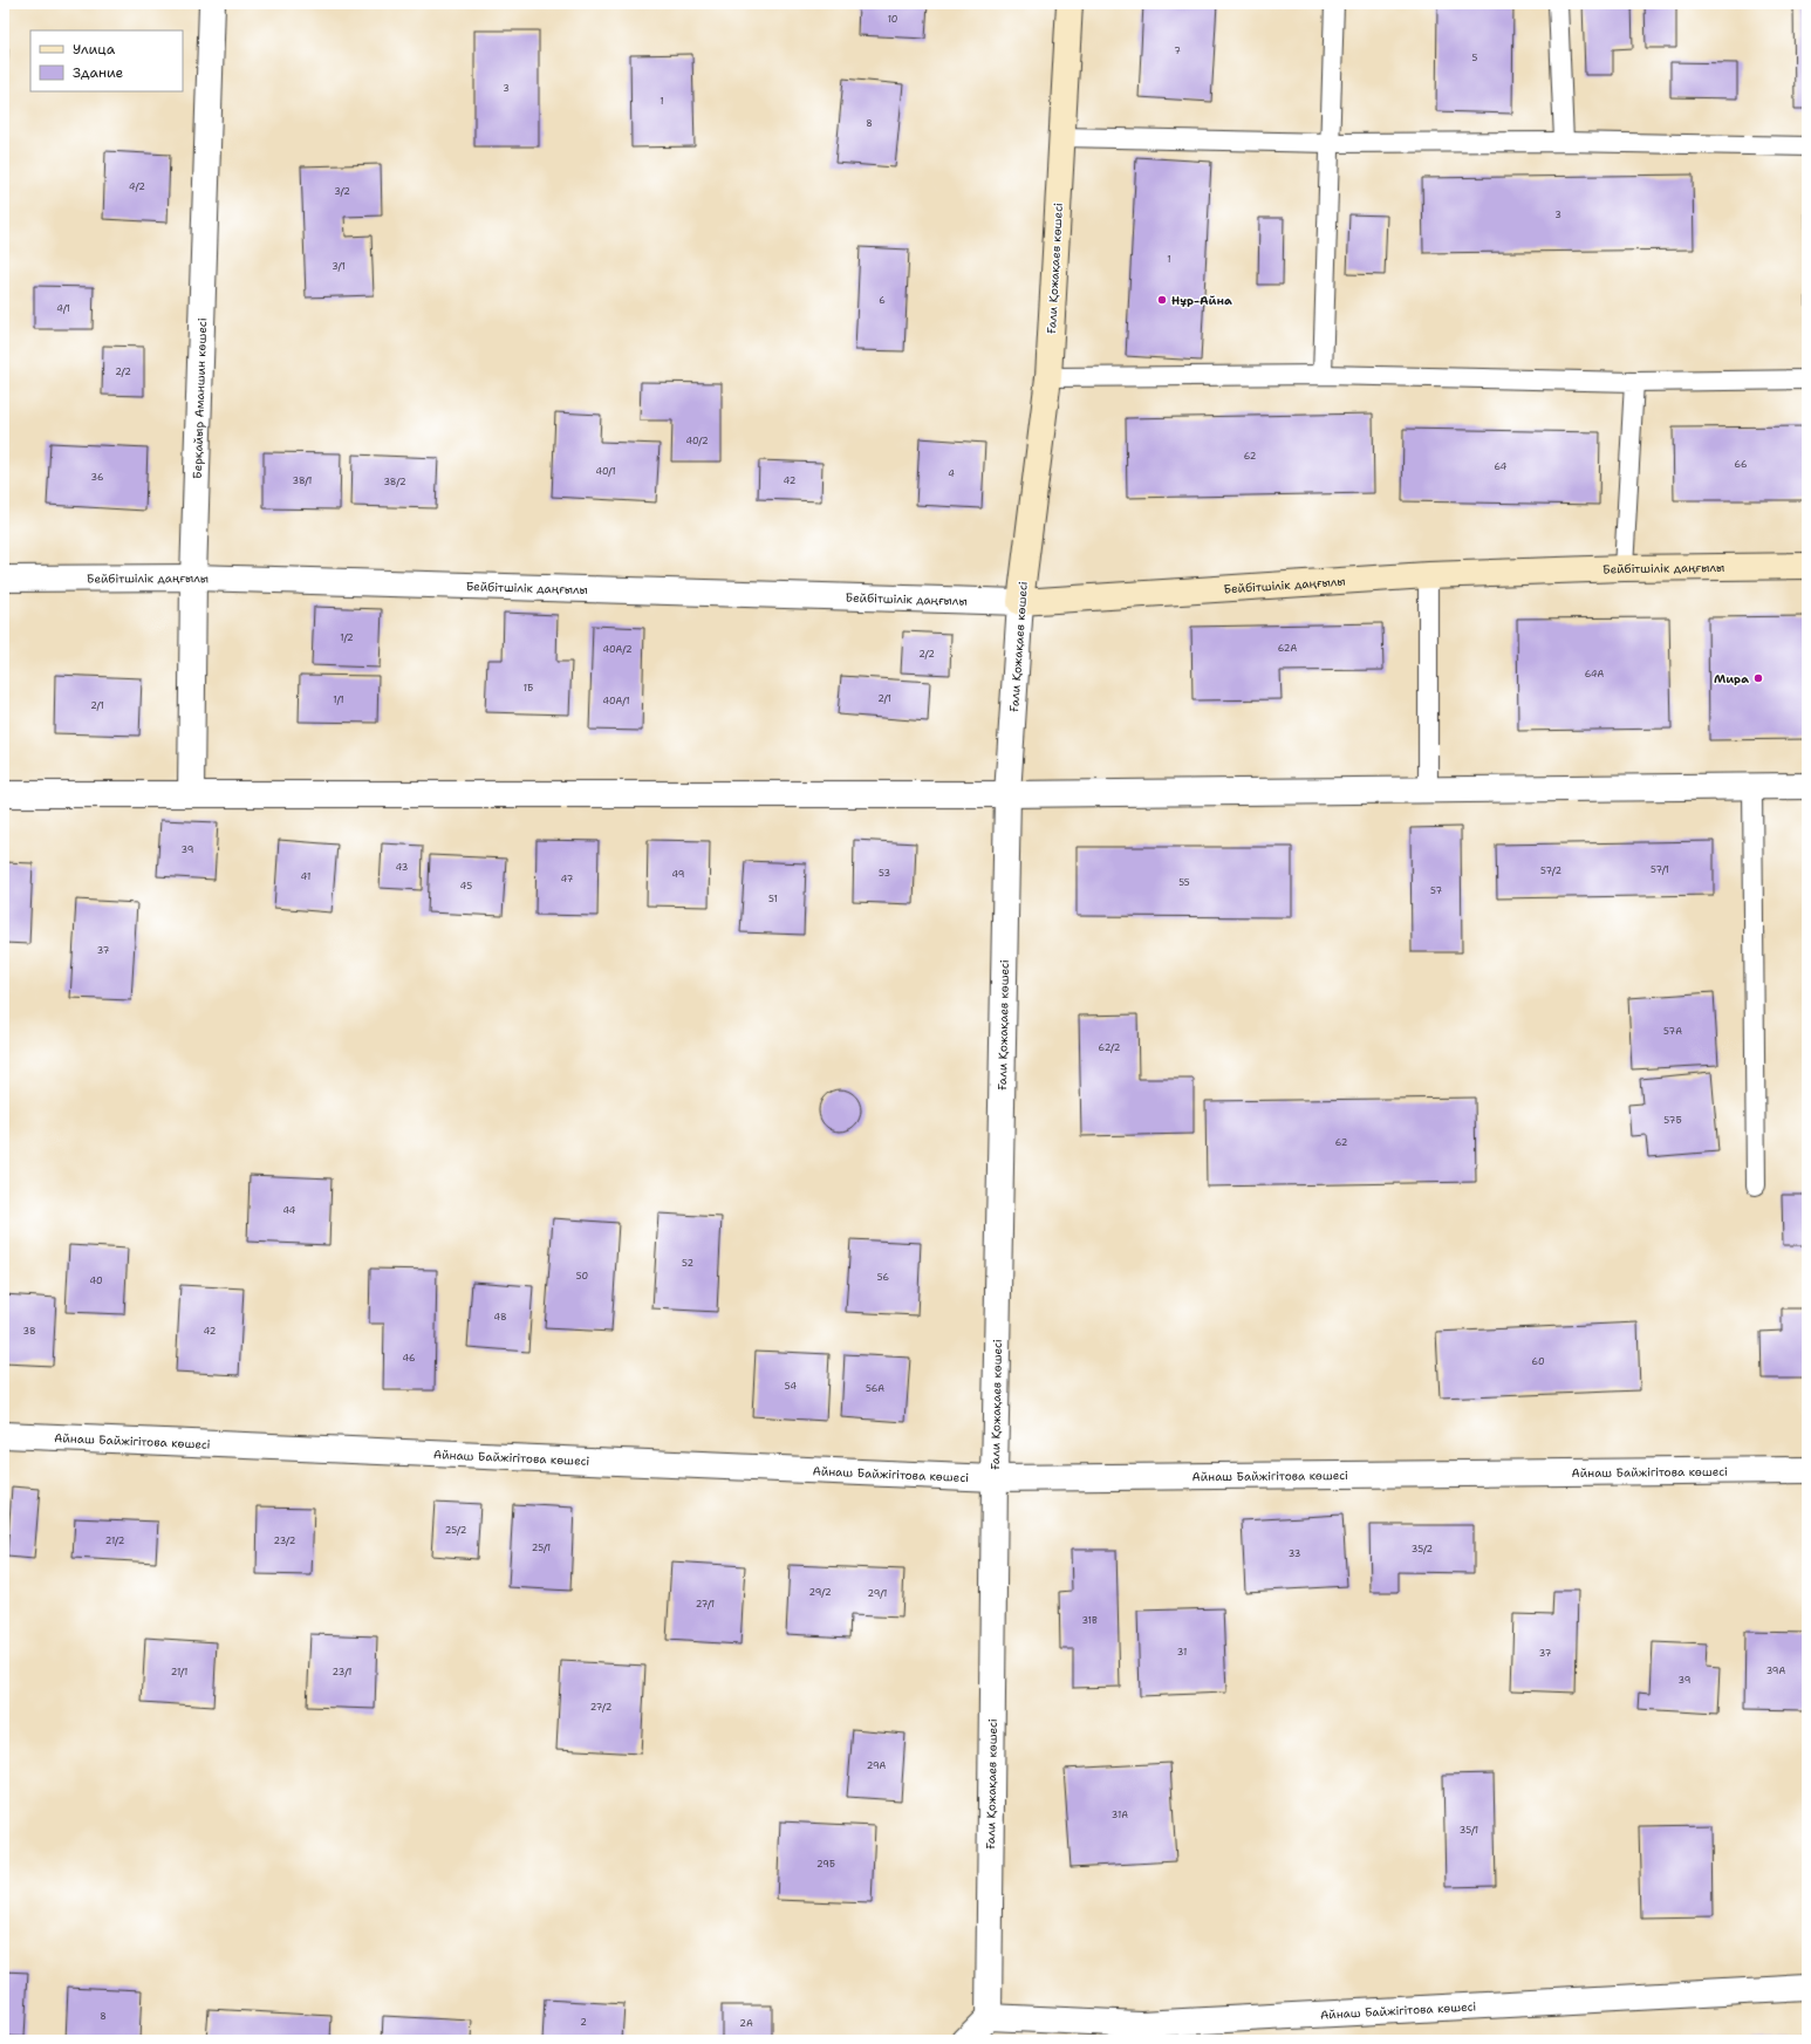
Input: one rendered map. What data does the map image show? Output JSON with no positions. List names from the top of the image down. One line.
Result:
{"streets":{"street":["Ғали Қожақаев көшесі","Берқайыр Аманшин көшесі","Бейбітшілік даңғылы","Айнаш Байжігітова көшесі"]},"crossings":[["Ғали Қожақаев көшесі","Бейбітшілік даңғылы"],["Ғали Қожақаев көшесі","Айнаш Байжігітова көшесі"],["Берқайыр Аманшин көшесі","Бейбітшілік даңғылы"]],"places":["Нұр-Айна","Мира"],"house_numbers":["10","7","5","3","1","8","4/2","3/2","3","1","3/1","6","4/1","2/2","40/2","62","66","64","40/1","4","36","38/1","42","38/2","1/2","62А","40А/2","2/2","64А","1Б","2/1","1/1","40А/1","2/1","39","43","57/1","57/2","53","49","41","47","55","45","57","51","37","57А","62/2","57Б","62","44","52","50","56","40","48","38","42","46","60","54","56А","25/2","21/2","23/2","25/1","35/2","33","29/2","29/1","27/1","31В","31","37","39А","21/1","23/1","39","27/2","29А","31А","35/1","29Б","8","2","2А"],"legend":["Улица","Здание"]}
